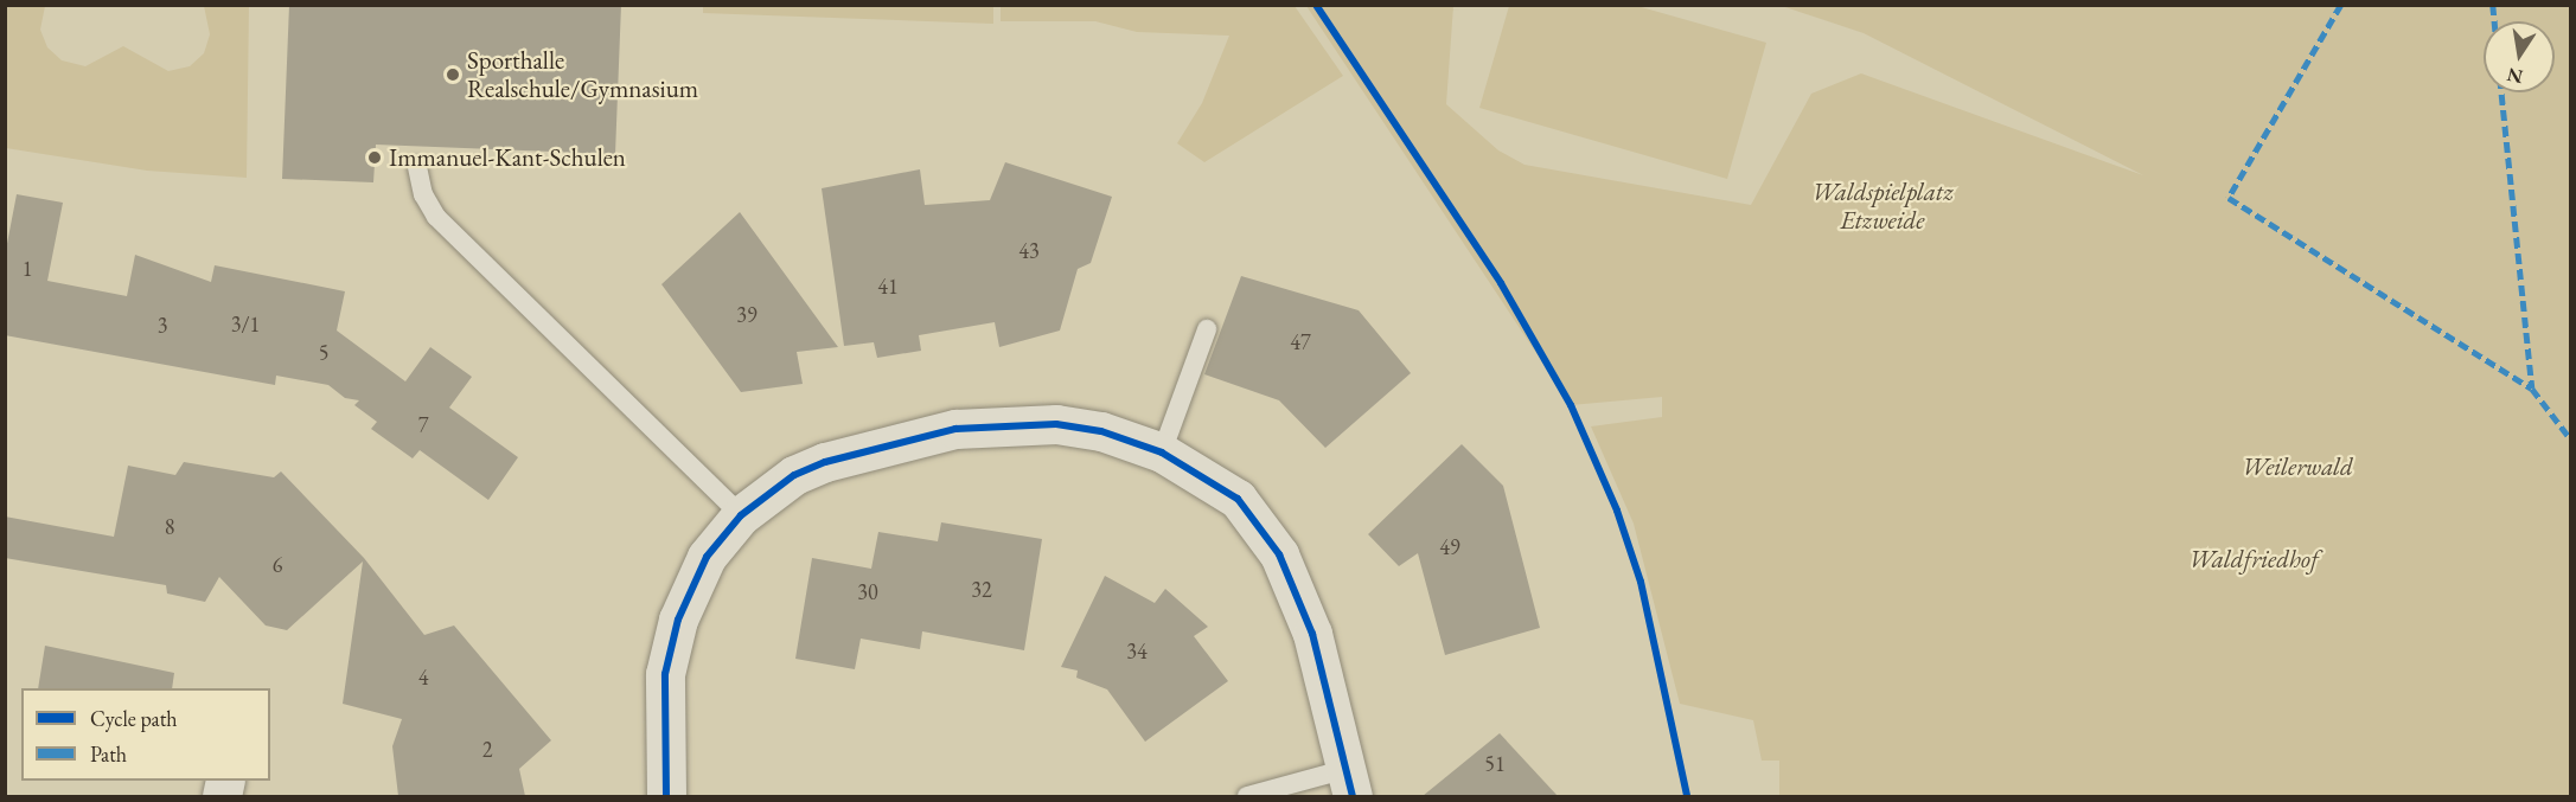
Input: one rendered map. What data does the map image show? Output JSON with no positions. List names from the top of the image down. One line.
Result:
{"parks":["Waldspielplatz Etzweide","Weilerwald","Waldfriedhof"],"places":["Sporthalle Realschule/Gymnasium","Immanuel-Kant-Schulen"],"house_numbers":["43","1","41","39","3/1","3","47","5","7","8","49","6","32","30","34","4","2","51"],"legend":["Cycle path","Path"],"north":"bottom"}
